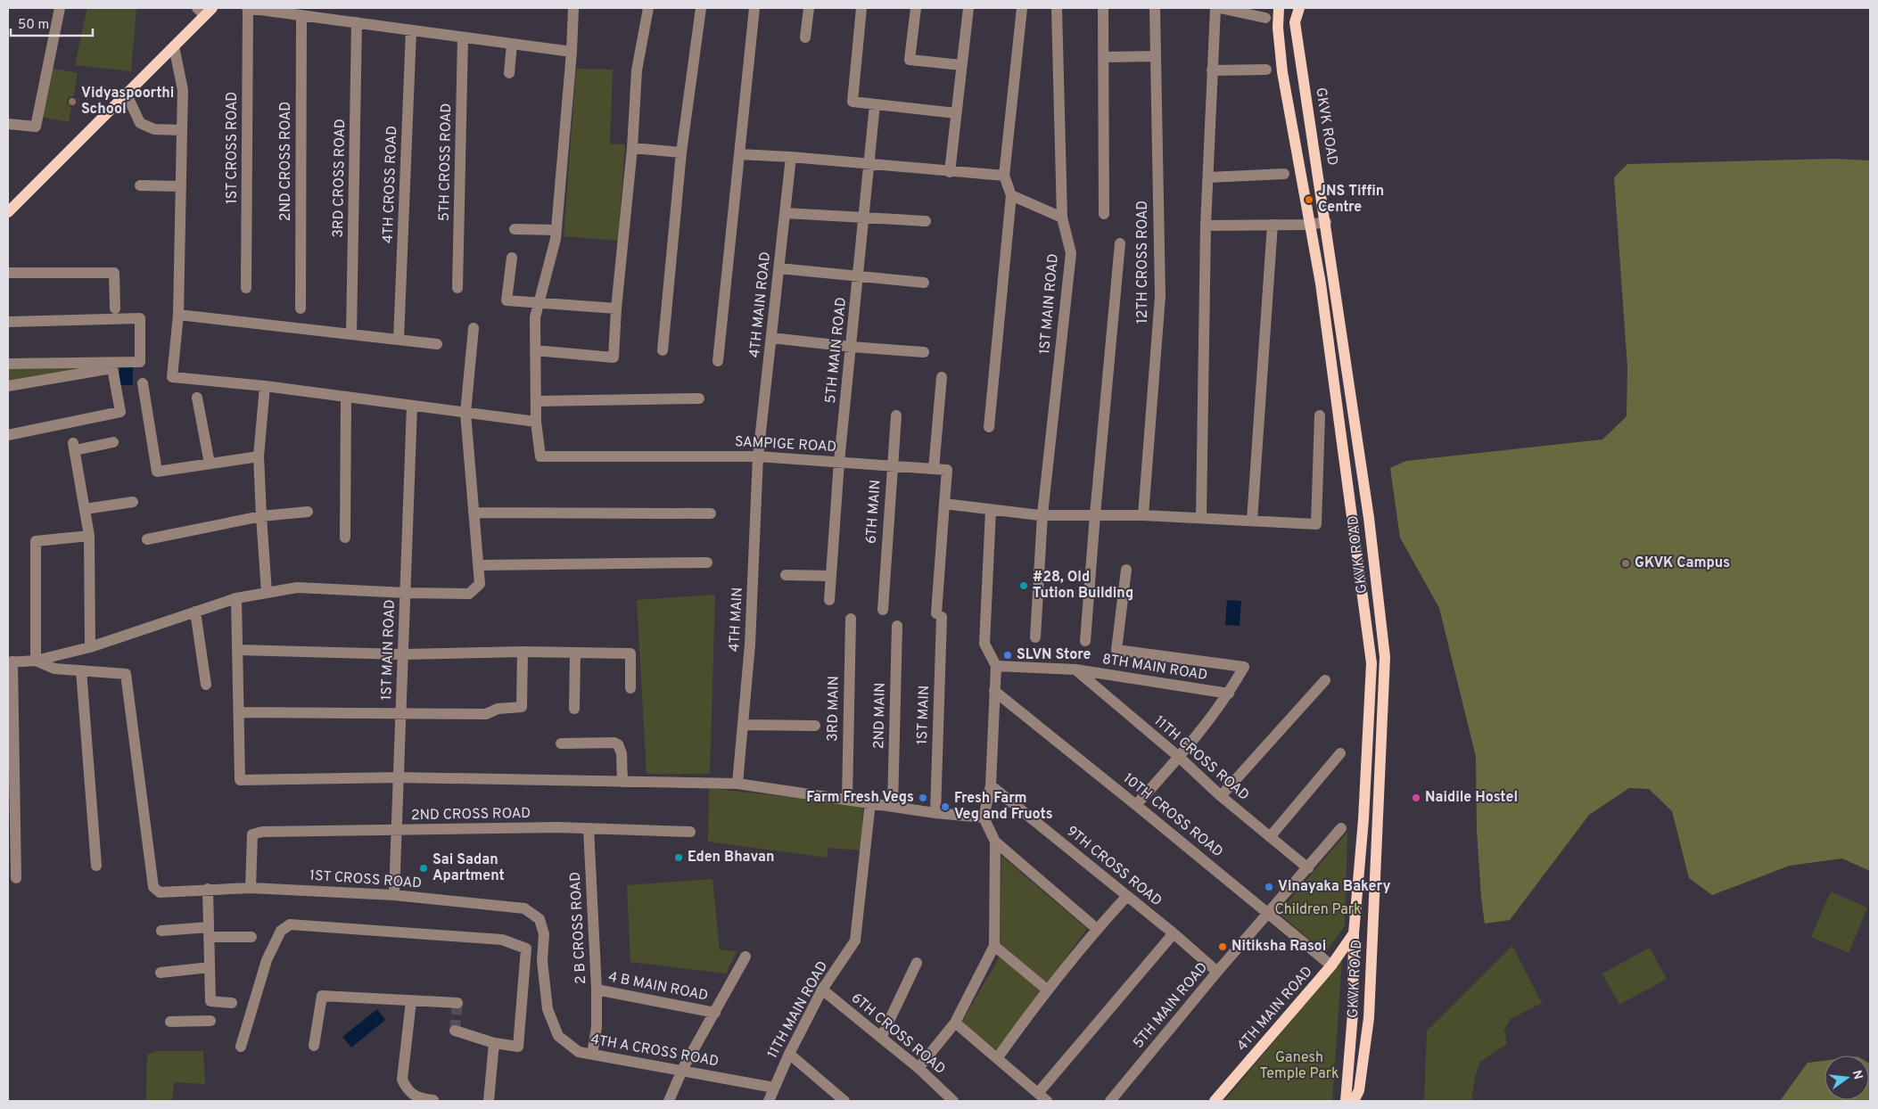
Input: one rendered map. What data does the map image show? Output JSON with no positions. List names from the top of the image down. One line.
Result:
{"streets":{"main road":["GKVK ROAD","4TH MAIN ROAD"],"street":["1ST CROSS ROAD","2ND CROSS ROAD","5TH CROSS ROAD","3RD CROSS ROAD","4TH CROSS ROAD","12TH CROSS ROAD","1ST MAIN ROAD","5TH MAIN ROAD","SAMPIGE ROAD","6TH MAIN","4TH MAIN","8TH MAIN ROAD","3RD MAIN","1ST MAIN","2ND MAIN","11TH CROSS ROAD","10TH CROSS ROAD","9TH CROSS ROAD","2 B CROSS ROAD","4 B MAIN ROAD","11TH MAIN ROAD","6TH CROSS ROAD","4TH A CROSS ROAD"]},"crossings":[["GKVK ROAD","4TH MAIN ROAD"],["1ST CROSS ROAD","2ND CROSS ROAD"],["1ST CROSS ROAD","1ST MAIN ROAD"],["1ST CROSS ROAD","4TH A CROSS ROAD"],["2ND CROSS ROAD","1ST MAIN ROAD"],["2ND CROSS ROAD","2 B CROSS ROAD"],["4TH MAIN ROAD","SAMPIGE ROAD"],["4TH MAIN ROAD","4TH MAIN"],["4TH MAIN ROAD","10TH CROSS ROAD"],["5TH MAIN ROAD","SAMPIGE ROAD"],["5TH MAIN ROAD","11TH CROSS ROAD"],["5TH MAIN ROAD","10TH CROSS ROAD"],["5TH MAIN ROAD","9TH CROSS ROAD"],["SAMPIGE ROAD","6TH MAIN"],["SAMPIGE ROAD","4TH MAIN"],["8TH MAIN ROAD","11TH CROSS ROAD"],["2 B CROSS ROAD","4 B MAIN ROAD"],["2 B CROSS ROAD","4TH A CROSS ROAD"],["11TH MAIN ROAD","6TH CROSS ROAD"],["11TH MAIN ROAD","4TH A CROSS ROAD"]],"parks":["Children Park","Ganesh Temple Park"],"places":["Vidyaspoorthi School","JNS Tiffin Centre","GKVK Campus","#28, Old Tution Building","SLVN Store","Farm Fresh Vegs","Naidile Hostel","Fresh Farm Veg and Fruots","Eden Bhavan","Sai Sadan Apartment","Vinayaka Bakery","Nitiksha Rasoi"],"scale_bar":"50 m","north":"right"}
